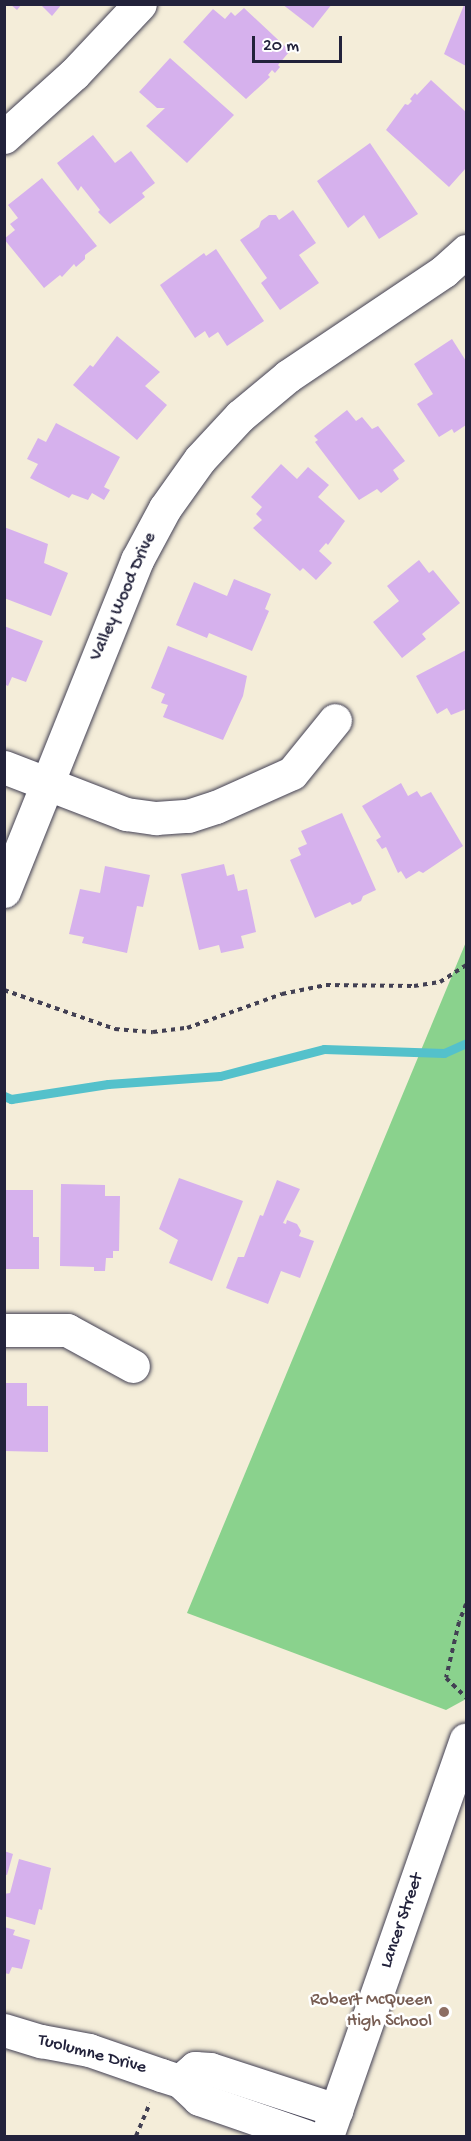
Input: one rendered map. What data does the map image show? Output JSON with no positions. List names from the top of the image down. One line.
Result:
{"streets":{"street":["Valley Wood Drive","Lancer Street","Tuolumne Drive"]},"places":["Robert McQueen High School"],"scale_bar":"20 m"}
